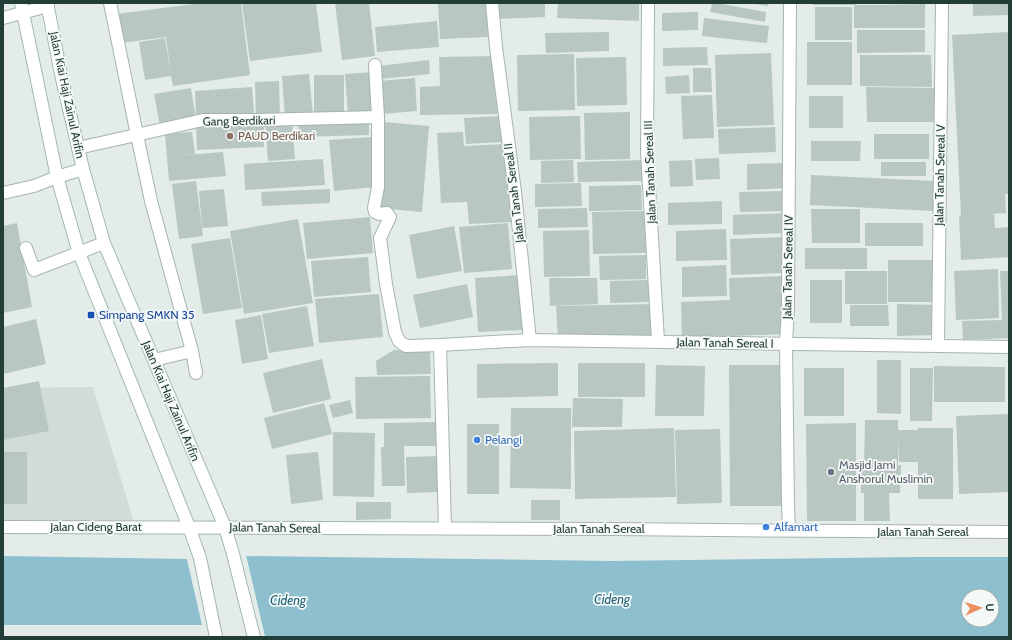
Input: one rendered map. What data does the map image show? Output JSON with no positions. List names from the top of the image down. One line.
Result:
{"streets":{"street":["Jalan Kiai Haji Zainul Arifin","Gang Berdikari","Jalan Tanah Sereal III","Jalan Tanah Sereal V","Jalan Tanah Sereal II","Jalan Tanah Sereal IV","Jalan Tanah Sereal I","Jalan Cideng Barat","Jalan Tanah Sereal"]},"crossings":[["Jalan Kiai Haji Zainul Arifin","Gang Berdikari"],["Jalan Kiai Haji Zainul Arifin","Jalan Tanah Sereal"],["Gang Berdikari","Jalan Tanah Sereal I"],["Jalan Tanah Sereal III","Jalan Tanah Sereal I"],["Jalan Tanah Sereal V","Jalan Tanah Sereal I"],["Jalan Tanah Sereal II","Jalan Tanah Sereal I"],["Jalan Tanah Sereal IV","Jalan Tanah Sereal I"],["Jalan Tanah Sereal IV","Jalan Tanah Sereal"],["Jalan Cideng Barat","Jalan Tanah Sereal"]],"water":["Cideng"],"places":{"other":["PAUD Berdikari","Pelangi","Masjid Jami Anshorul Muslimin","Alfamart"],"transit":["Simpang SMKN 35"]},"north":"right"}
